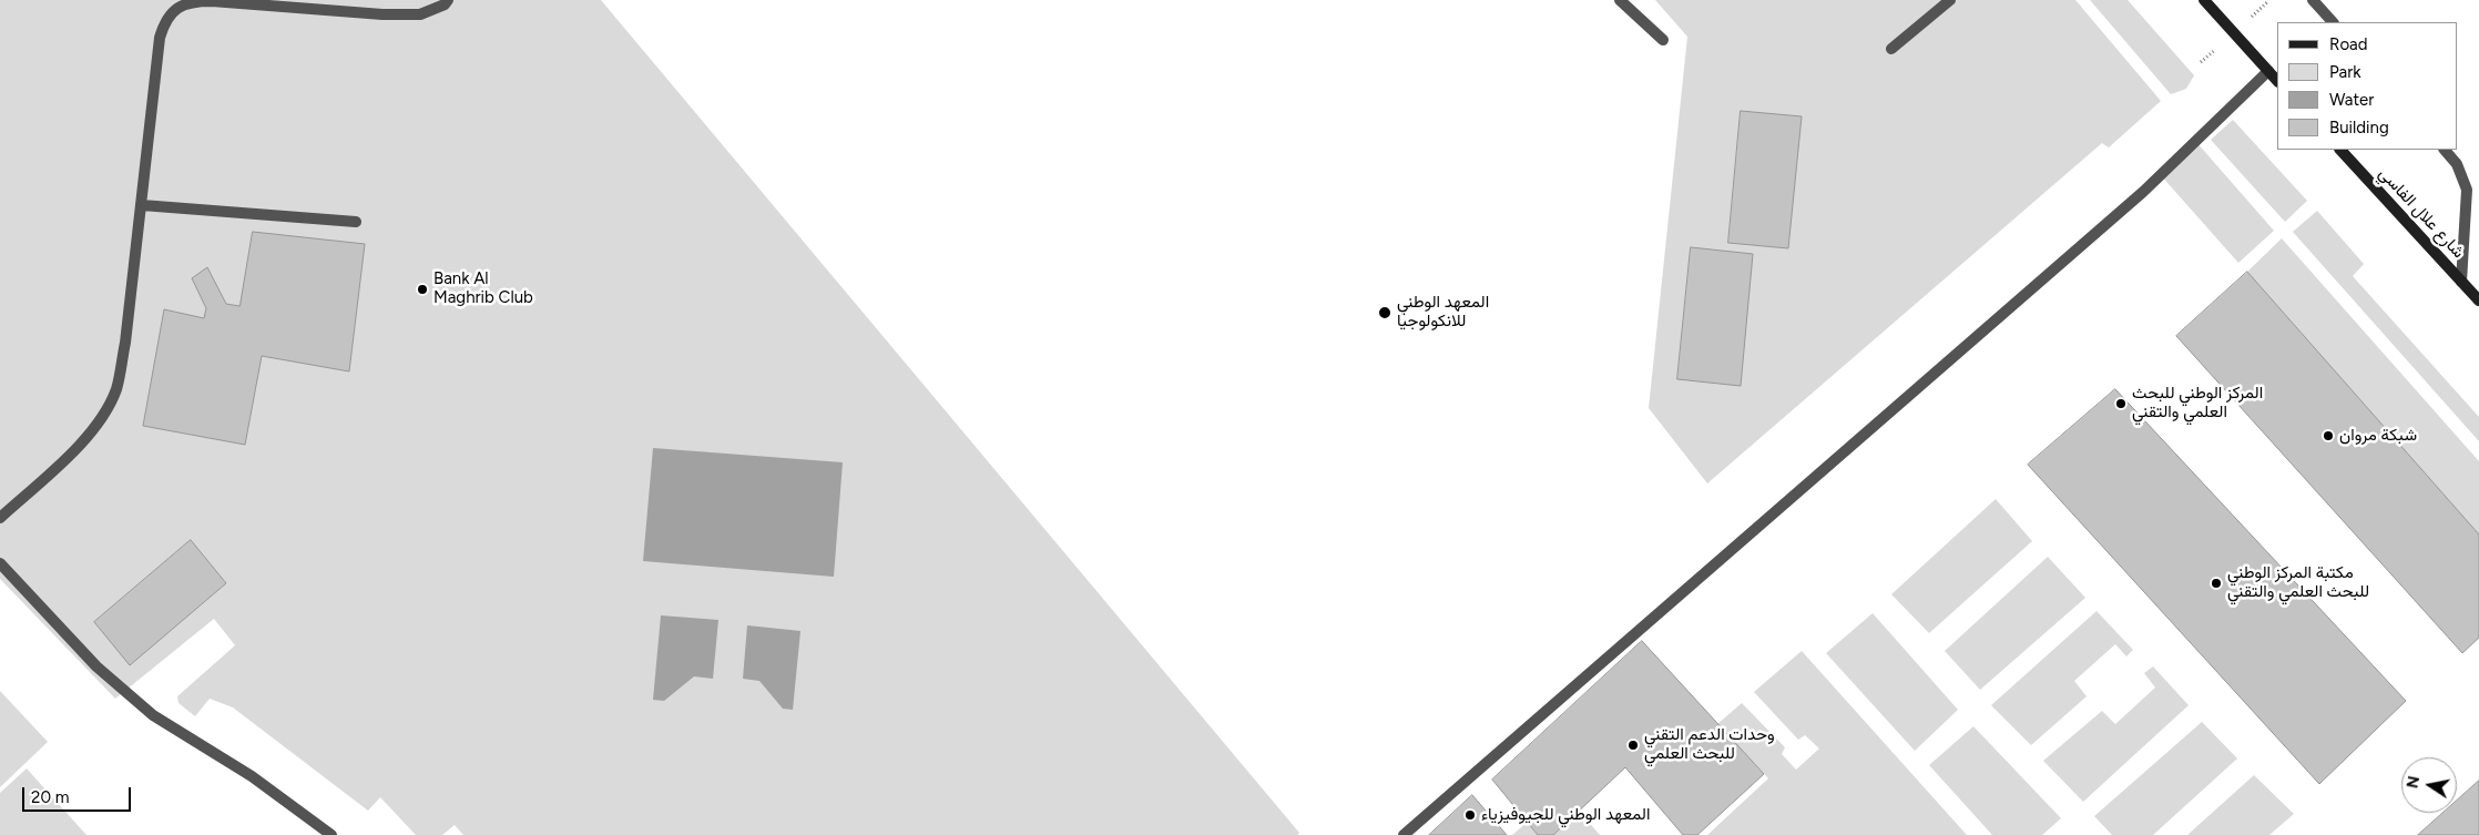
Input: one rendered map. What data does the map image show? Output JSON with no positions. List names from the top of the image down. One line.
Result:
{"streets":{"street":["شارع علال الفاسي"]},"places":["Bank Al Maghrib Club","المعهد الوطني للانكولوجيا","المركز الوطني للبحث العلمي والتقني","شبكة مروان","مكتبة المركز الوطني للبحث العلمي والتقني","وحدات الدعم التقني للبحث العلمي","المعهد الوطني للجيوفيزياء"],"legend":["Road","Park","Water","Building"],"scale_bar":"20 m","north":"left"}
